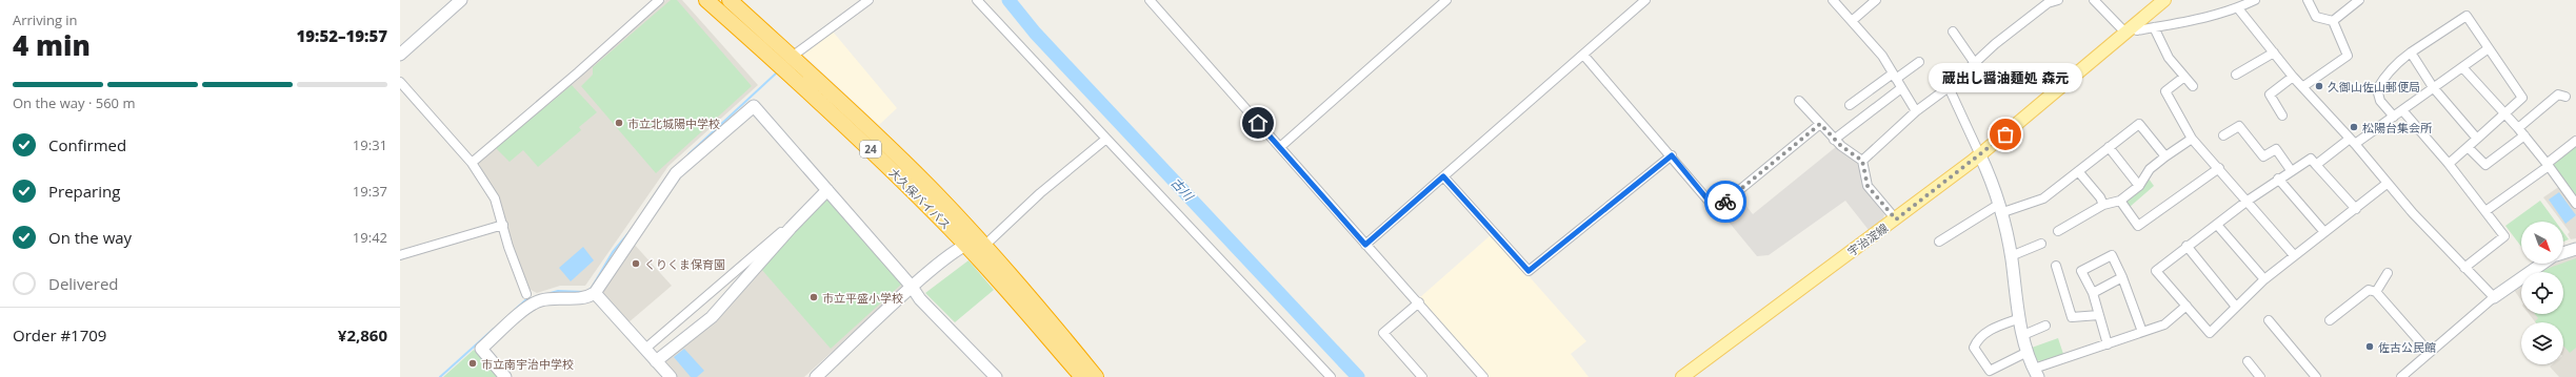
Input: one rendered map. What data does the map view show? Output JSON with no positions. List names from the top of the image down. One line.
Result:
{"streets":{"highway":["24","大久保バイパス"],"main road":["宇治淀線"]},"water":["古川"],"places":["久御山佐山郵便局","市立北城陽中学校","松陽台集会所","蔵出し醤油麺処 森元","くりくま保育園","市立平盛小学校","佐古公民館","市立南宇治中学校"],"north":"bottom right","page":{"heading":["4 min","Arriving in","19:52–19:57"],"panel":["Order #1709","¥2,860"],"bubble":"蔵出し醤油麺処 森元","bar":"On the way · 560 m","list":[["Confirmed","19:31"],["Preparing","19:37"],["On the way","19:42"],"Delivered"]}}
